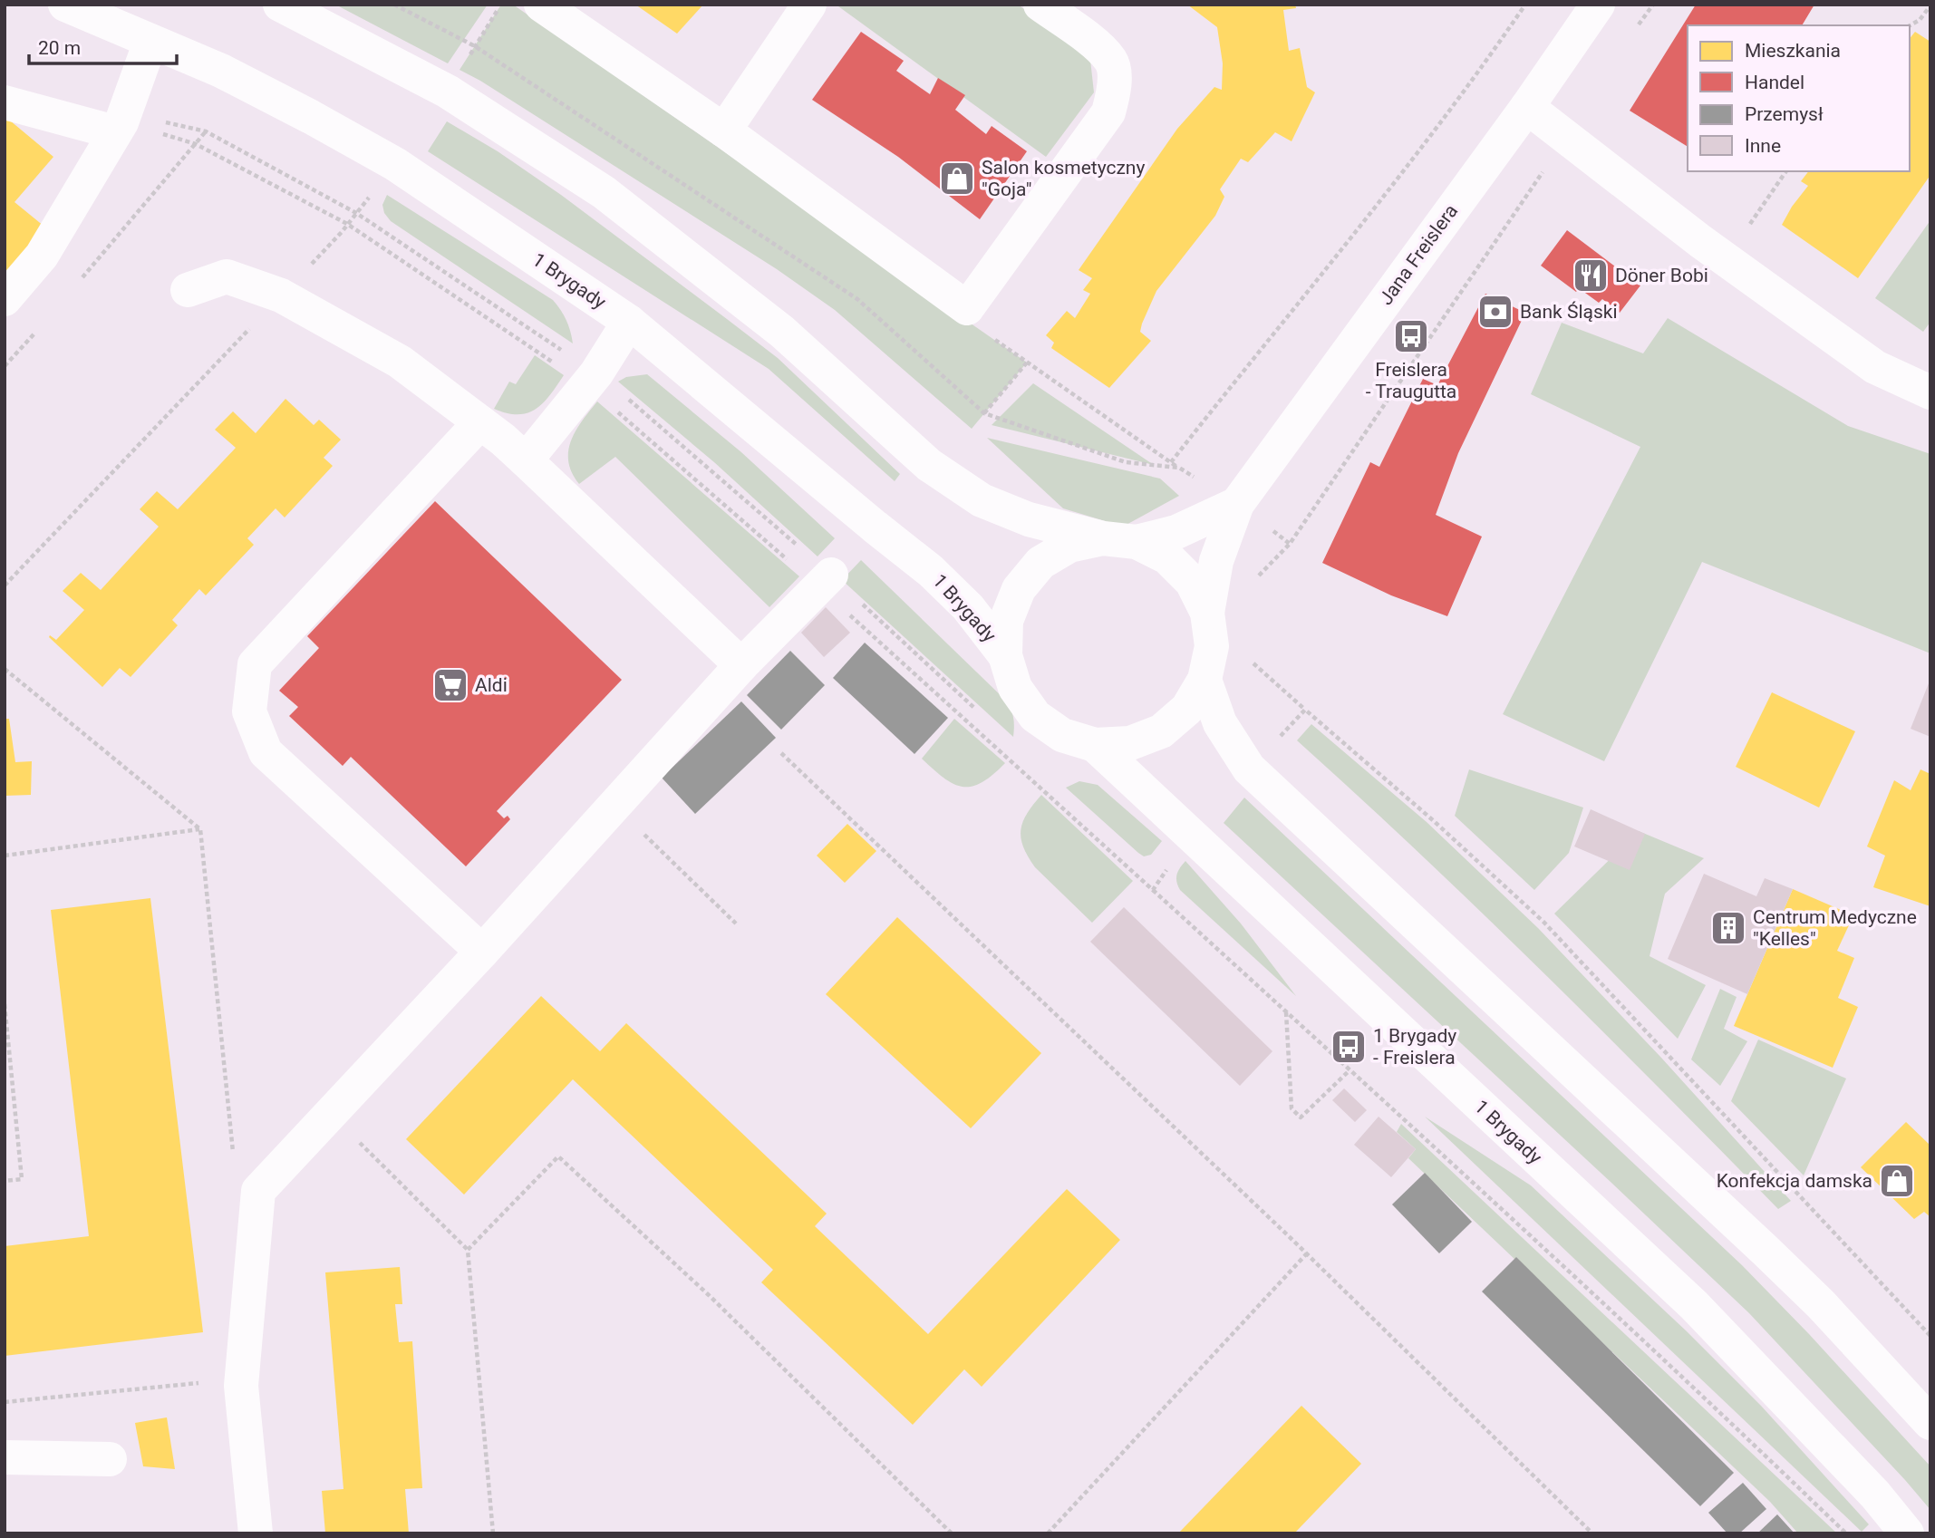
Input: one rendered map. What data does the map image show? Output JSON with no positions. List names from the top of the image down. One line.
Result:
{"streets":{"street":["Jana Freislera","1 Brygady"]},"crossings":[["Jana Freislera","1 Brygady"]],"places":{"shop":["Salon kosmetyczny \"Goja\"","Konfekcja damska"],"restaurant":["Döner Bobi"],"bank":["Bank Śląski"],"bus stop":["Freislera - Traugutta","1 Brygady - Freislera"],"supermarket":["Aldi"],"building":["Centrum Medyczne \"Kelles\""]},"legend":["Mieszkania","Handel","Przemysł","Inne"],"scale_bar":"20 m"}
